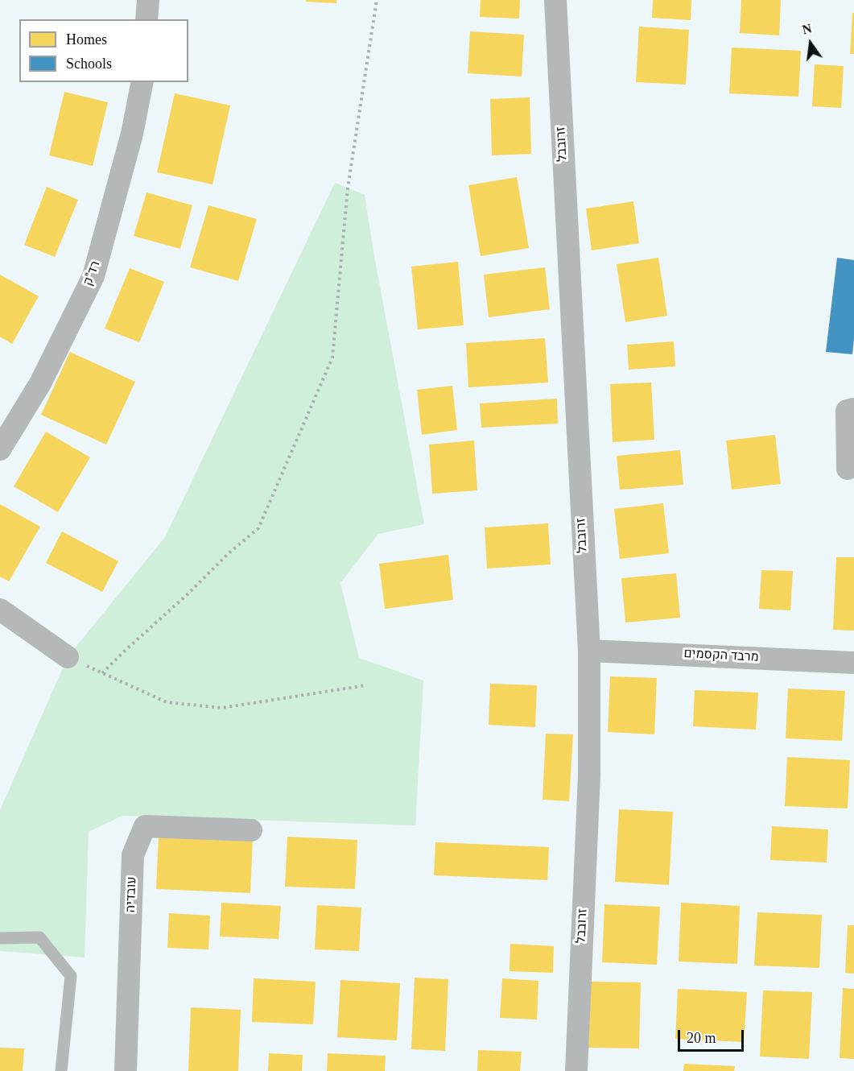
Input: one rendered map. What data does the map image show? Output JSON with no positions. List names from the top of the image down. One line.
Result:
{"streets":{"street":["זרובבל","רד\"ק","מרבד הקסמים","עובדיה"]},"crossings":[["זרובבל","מרבד הקסמים"]],"legend":["Homes","Schools"],"scale_bar":"20 m","north":"top"}
